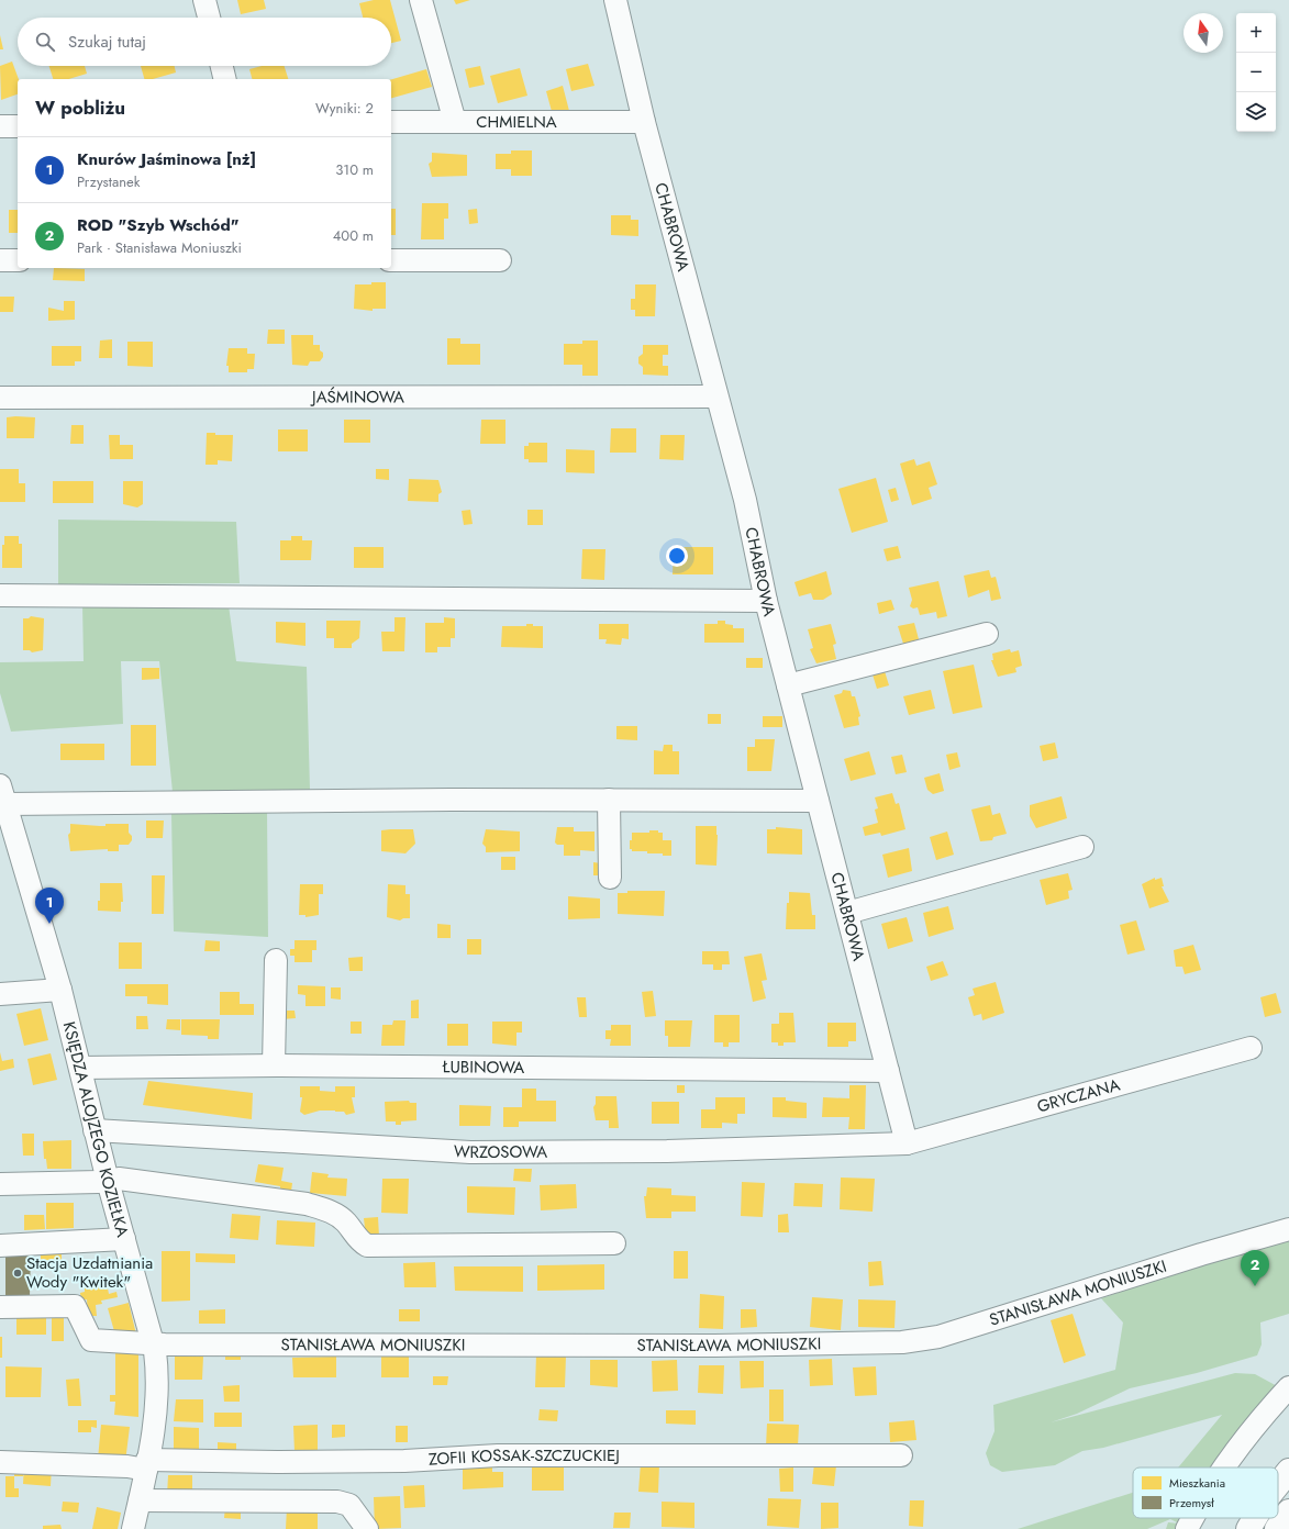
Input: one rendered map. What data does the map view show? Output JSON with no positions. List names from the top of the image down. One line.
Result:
{"streets":{"street":["CHMIELNA","CHABROWA","JAŚMINOWA","ŁUBINOWA","GRYCZANA","KSIĘDZA ALOJZEGO KOZIEŁKA","WRZOSOWA","STANISŁAWA MONIUSZKI","ZOFII KOSSAK-SZCZUCKIEJ"]},"crossings":[["CHMIELNA","CHABROWA"],["CHABROWA","JAŚMINOWA"],["CHABROWA","ŁUBINOWA"],["CHABROWA","GRYCZANA"],["CHABROWA","WRZOSOWA"],["ŁUBINOWA","KSIĘDZA ALOJZEGO KOZIEŁKA"],["GRYCZANA","WRZOSOWA"],["KSIĘDZA ALOJZEGO KOZIEŁKA","WRZOSOWA"],["KSIĘDZA ALOJZEGO KOZIEŁKA","STANISŁAWA MONIUSZKI"],["KSIĘDZA ALOJZEGO KOZIEŁKA","ZOFII KOSSAK-SZCZUCKIEJ"]],"places":["Stacja Uzdatniania Wody \"Kwitek\""],"legend":["Mieszkania","Przemysł"],"north":"top","page":{"map_buttons":["+","−"],"search":"Szukaj tutaj","heading":["W pobliżu","Wyniki: 2"],"list":[{"mark":"1","name":"Knurów Jaśminowa [nż]","note":"Przystanek","value":"310 m"},{"mark":"2","name":"ROD \"Szyb Wschód\"","note":"Park · Stanisława Moniuszki","value":"400 m"}],"pins":["1","2"]}}
